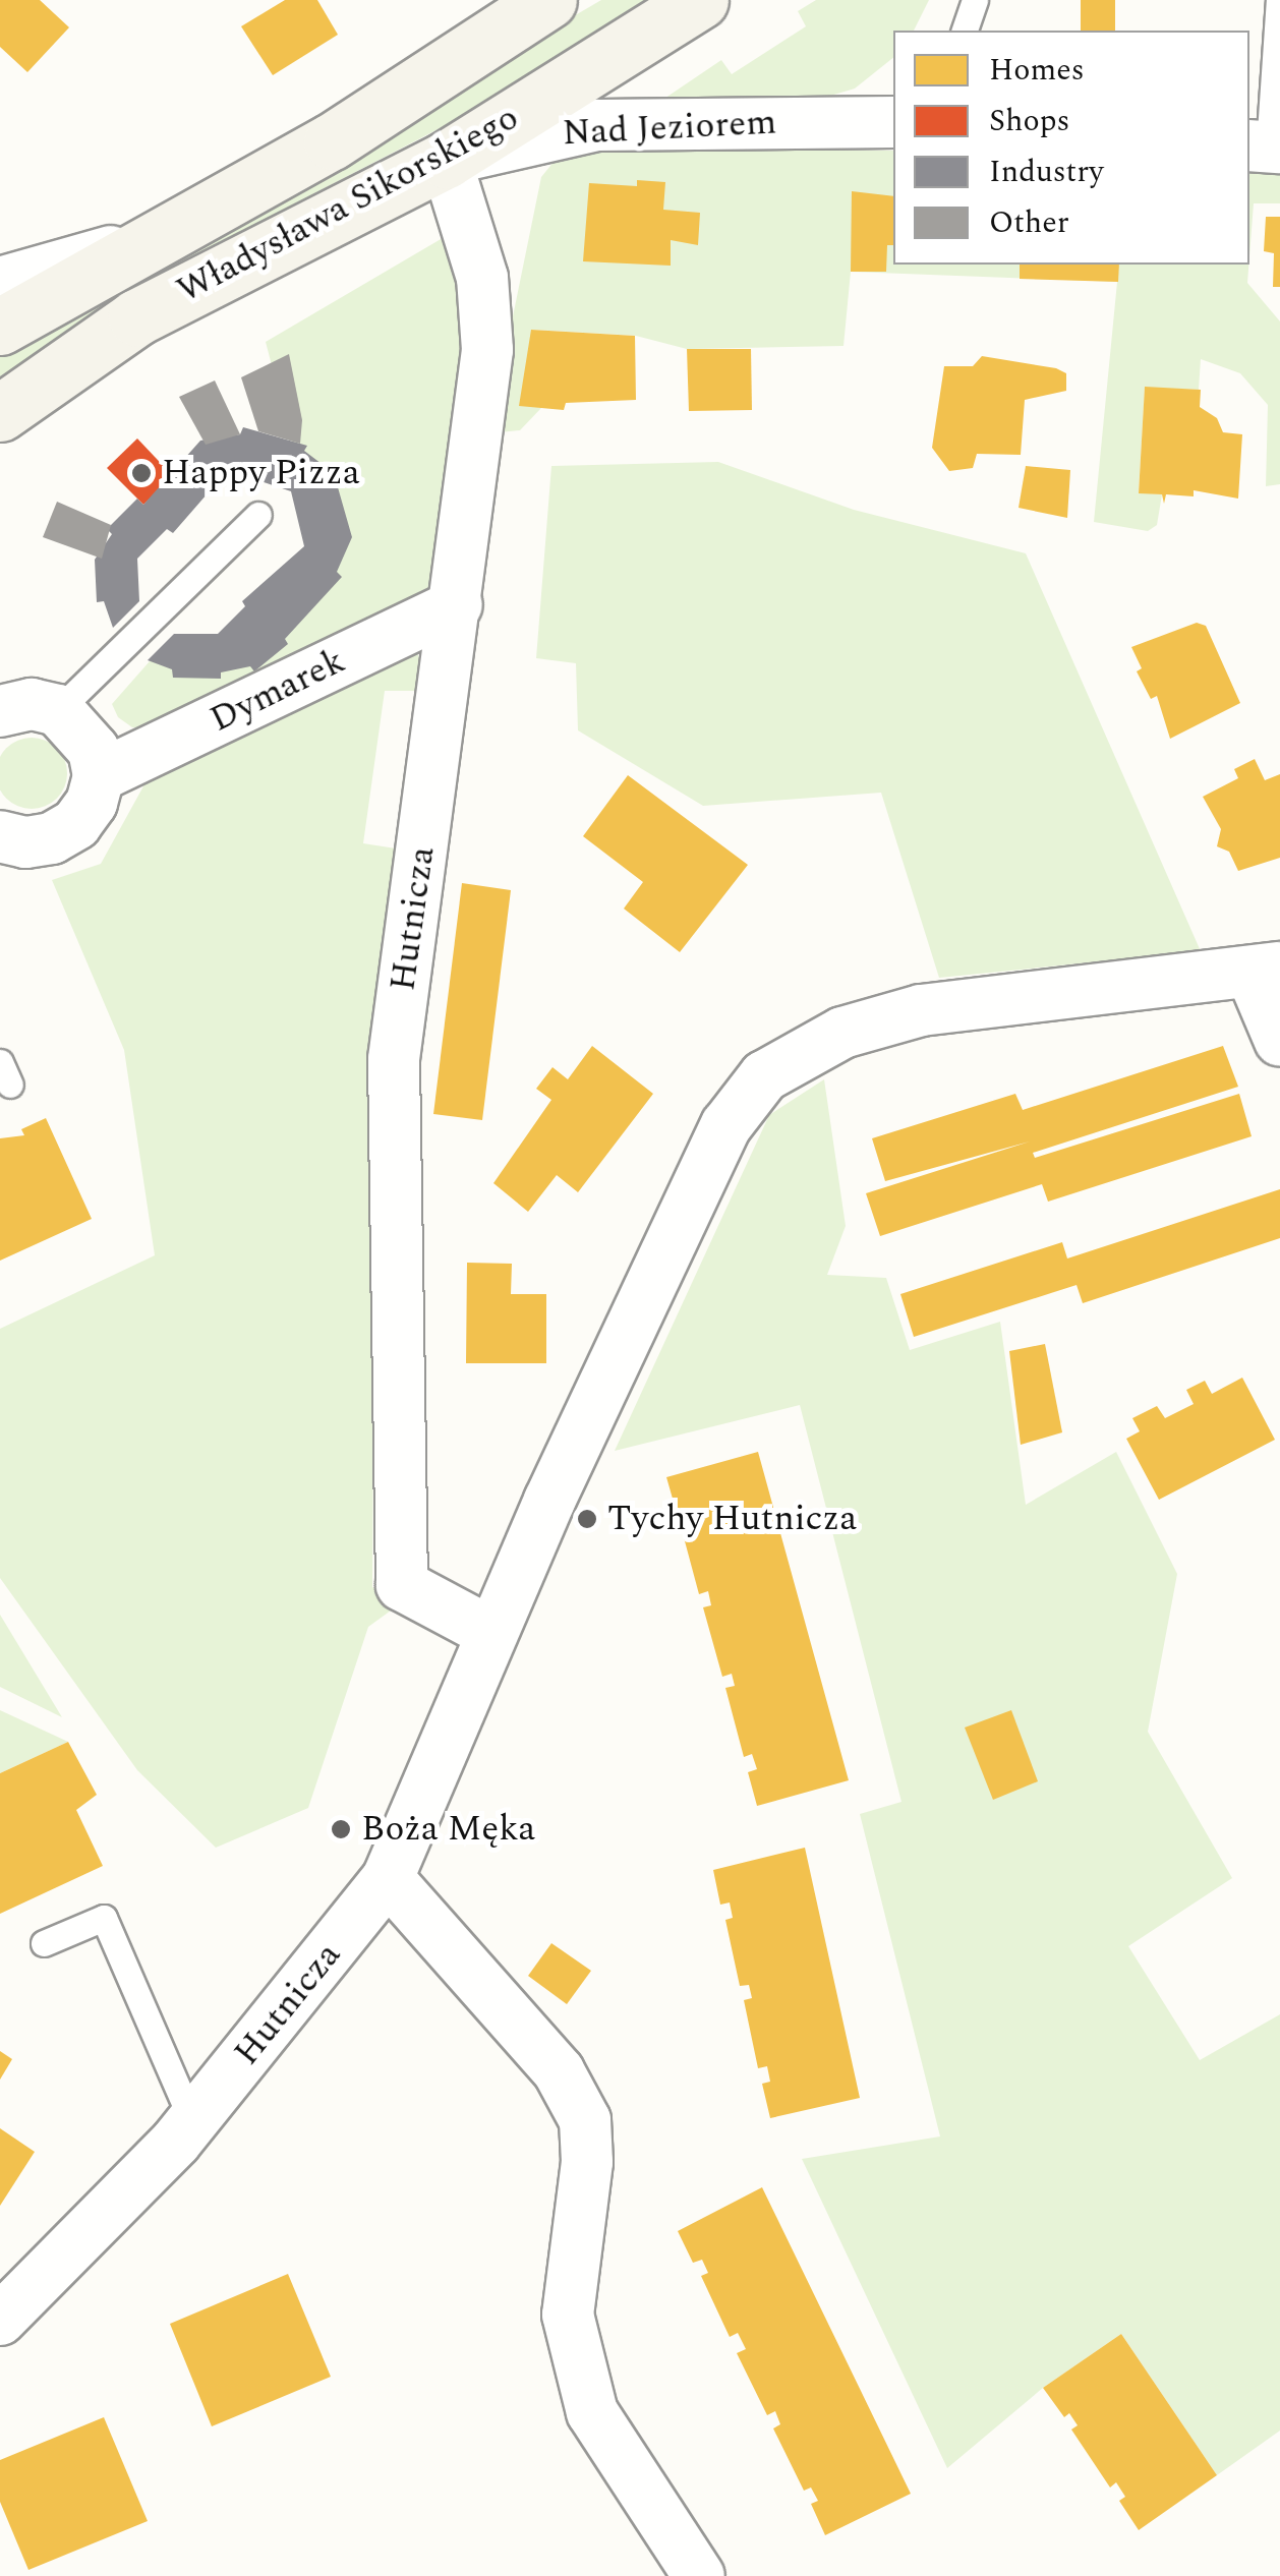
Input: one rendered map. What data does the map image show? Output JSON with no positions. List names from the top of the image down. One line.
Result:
{"streets":{"street":["Nad Jeziorem","Władysława Sikorskiego","Dymarek","Hutnicza"]},"crossings":[["Nad Jeziorem","Władysława Sikorskiego"],["Nad Jeziorem","Hutnicza"],["Władysława Sikorskiego","Hutnicza"],["Dymarek","Hutnicza"]],"places":["Happy Pizza","Tychy Hutnicza","Boża Męka"],"legend":["Homes","Shops","Industry","Other"]}
